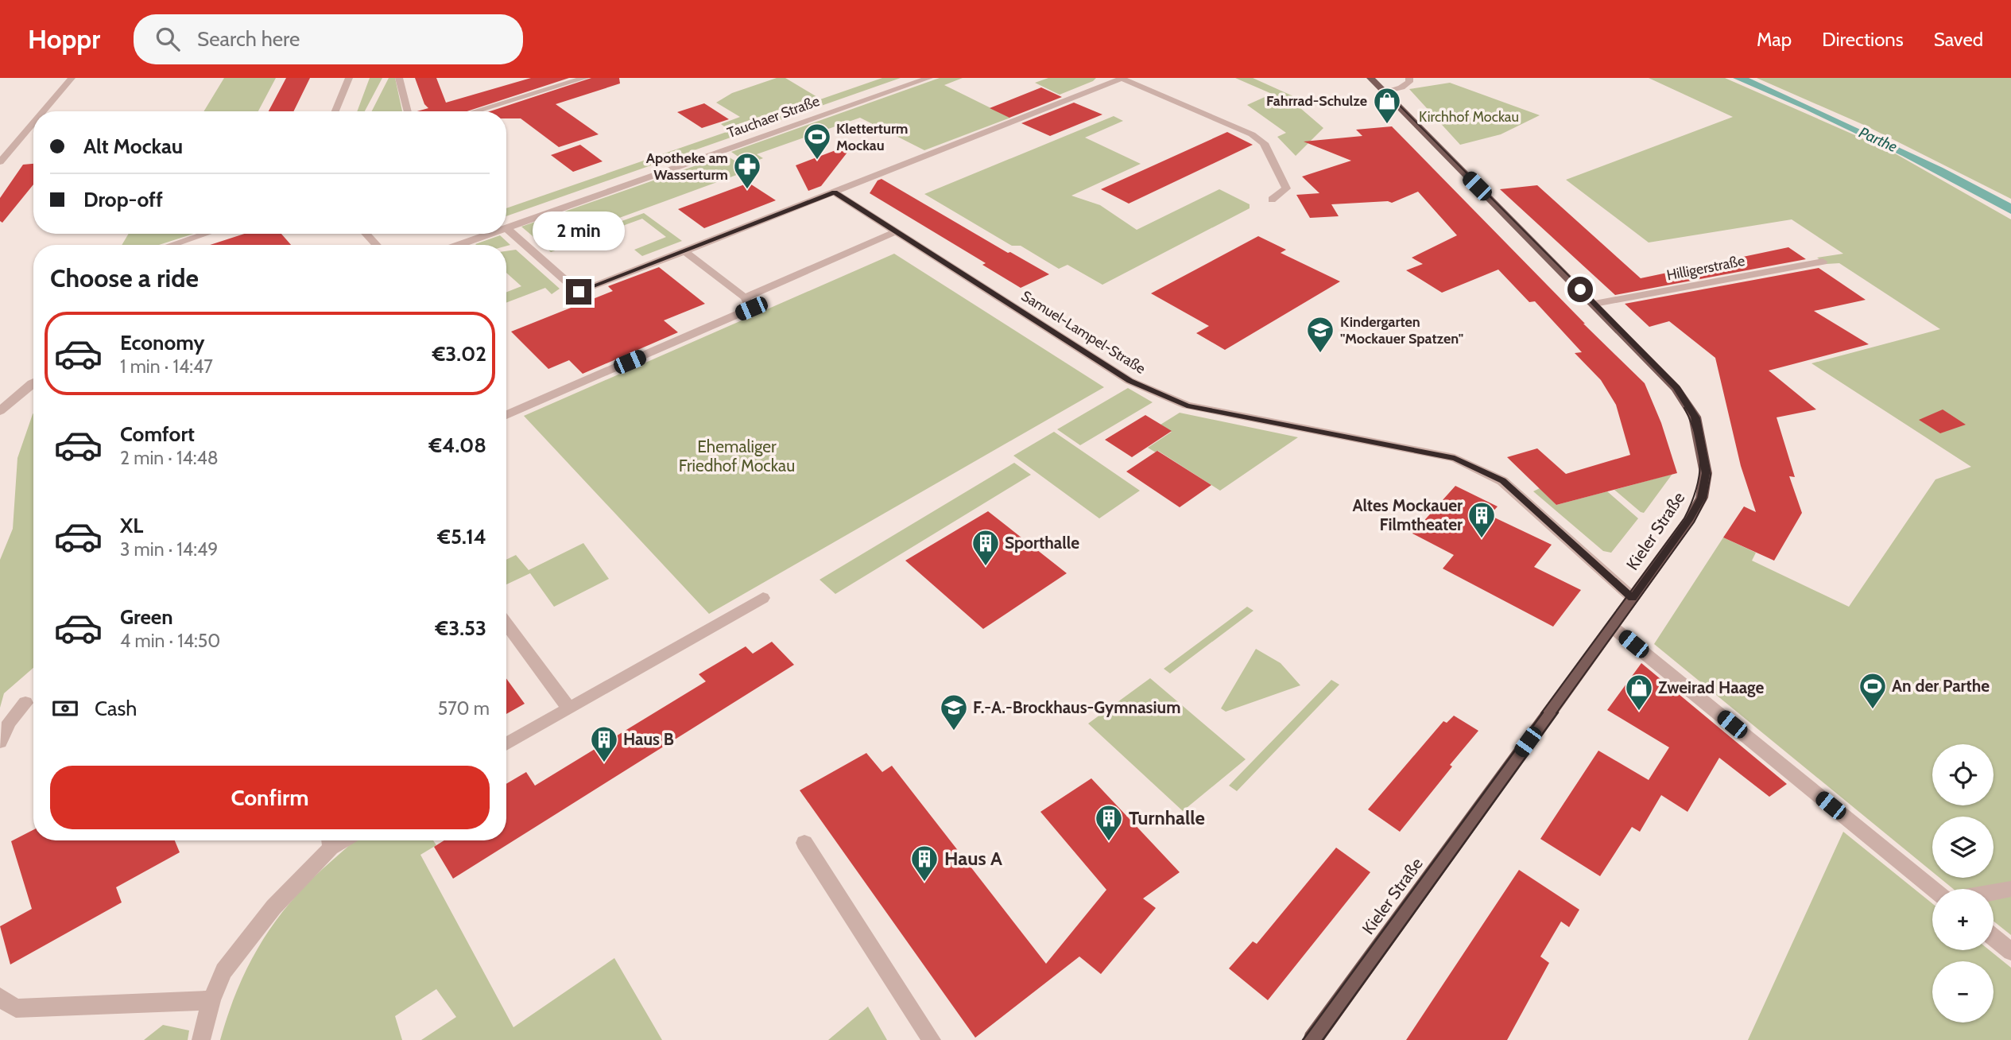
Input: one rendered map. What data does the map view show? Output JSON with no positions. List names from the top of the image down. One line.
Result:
{"streets":{"main road":["Kieler Straße"],"street":["Tauchaer Straße","Hilligerstraße","Samuel-Lampel-Straße"]},"crossings":[["Hilligerstraße","Kieler Straße"],["Samuel-Lampel-Straße","Kieler Straße"]],"water":["Parthe"],"parks":["Kirchhof Mockau","Ehemaliger Friedhof Mockau"],"places":{"shop":["Fahrrad-Schulze","Zweirad Haage"],"sports":["Kletterturm Mockau","An der Parthe"],"pharmacy":["Apotheke am Wasserturm"],"school or university":["Kindergarten \"Mockauer Spatzen\"","F.-A.-Brockhaus-Gymnasium"],"building":["Altes Mockauer Filmtheater","Sporthalle","Haus B","Turnhalle","Haus A"]},"page":{"header":"Hoppr","search":"Search here","nav":["Map","Directions","Saved"],"banner":["Alt Mockau","Drop-off"],"bubble":"2 min","heading":"Choose a ride","list":[{"name":"Economy","note":"1 min · 14:47","value":"€3.02"},{"name":"Comfort","note":"2 min · 14:48","value":"€4.08"},{"name":"XL","note":"3 min · 14:49","value":"€5.14"},{"name":"Green","note":"4 min · 14:50","value":"€3.53"}],"pay":["Cash","570 m"],"map_buttons":["+","−"],"buttons":"Confirm"}}
